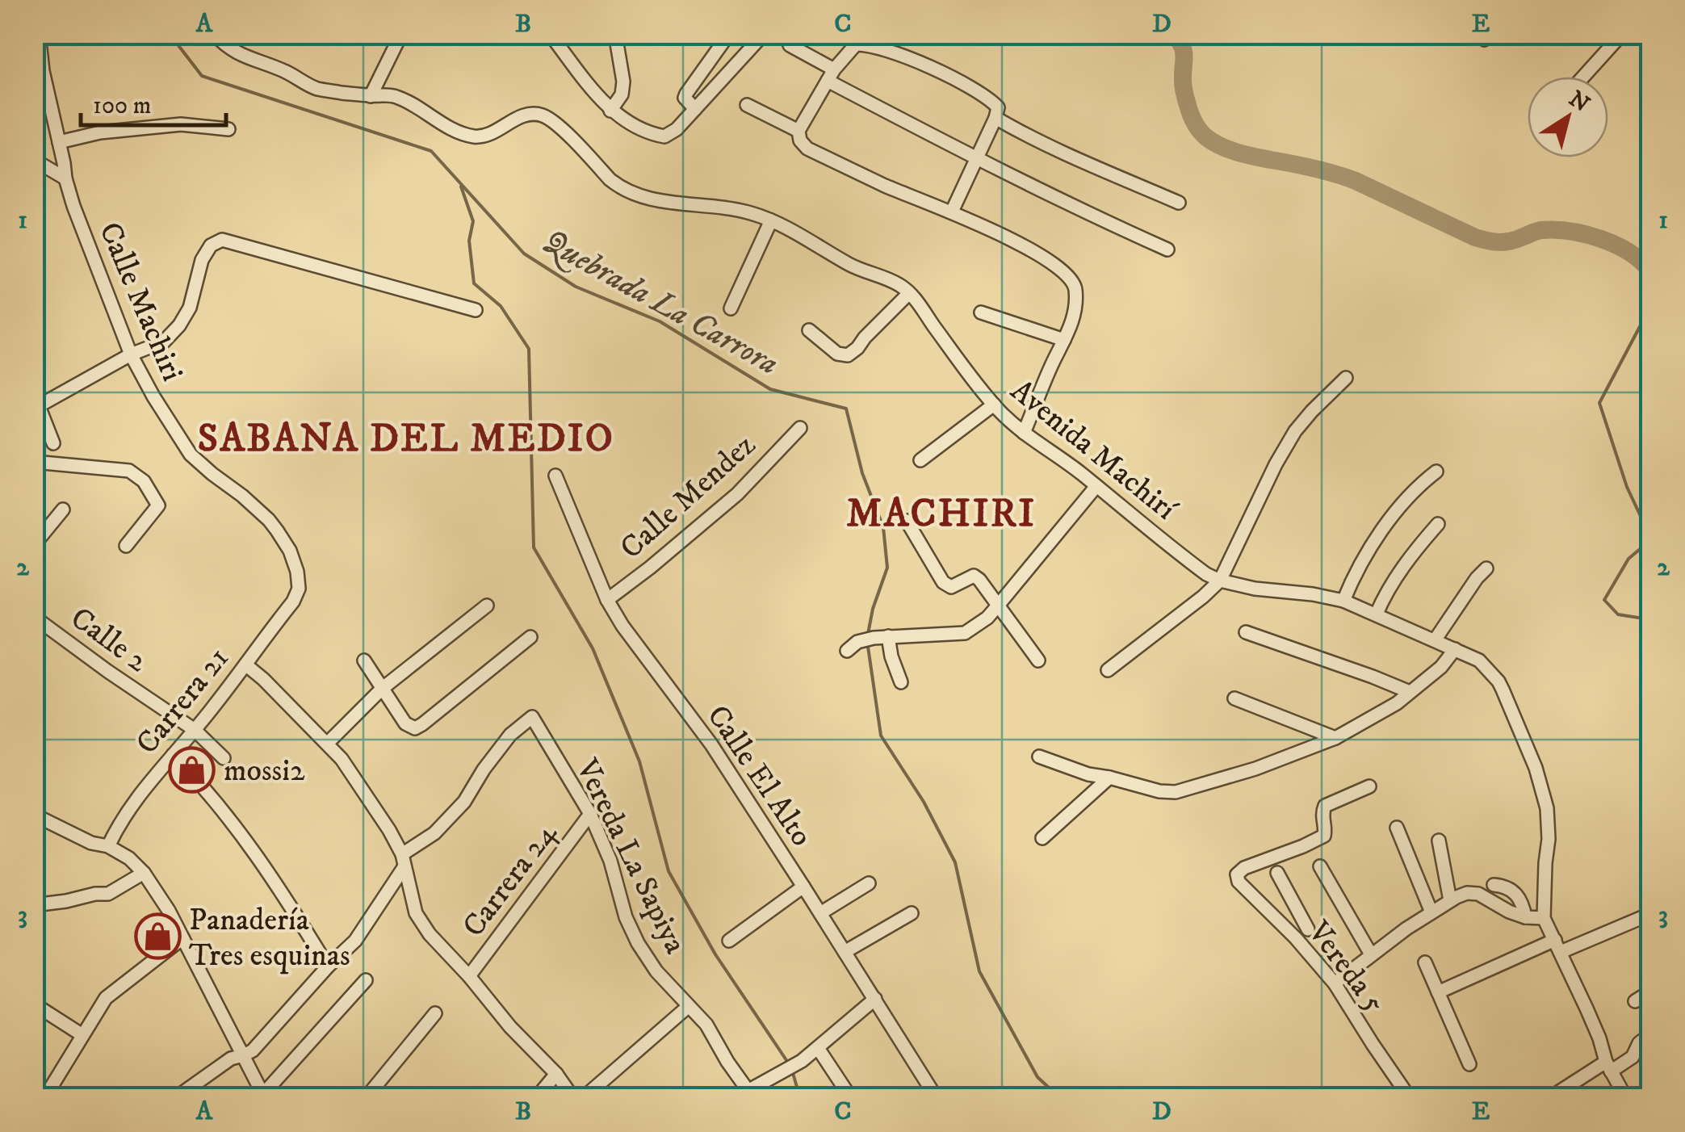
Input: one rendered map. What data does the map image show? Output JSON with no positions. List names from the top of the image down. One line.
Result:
{"streets":{"street":["Calle Machiri","Avenida Machirí","Calle Mendez","Calle 2","Carrera 21","Calle El Alto","Vereda La Sapiya","Carrera 24","Vereda 5"]},"crossings":[["Calle Machiri","Carrera 21"],["Calle Mendez","Calle El Alto"],["Calle 2","Carrera 21"],["Vereda La Sapiya","Carrera 24"]],"districts":["SABANA DEL MEDIO","MACHIRI"],"water":["Quebrada La Carrora"],"places":{"shop":["mossi2","Panadería Tres esquinas"]},"scale_bar":"100 m","north":"top right","grid":{"columns":["A","B","C","D","E"],"rows":["1","2","3"]}}
